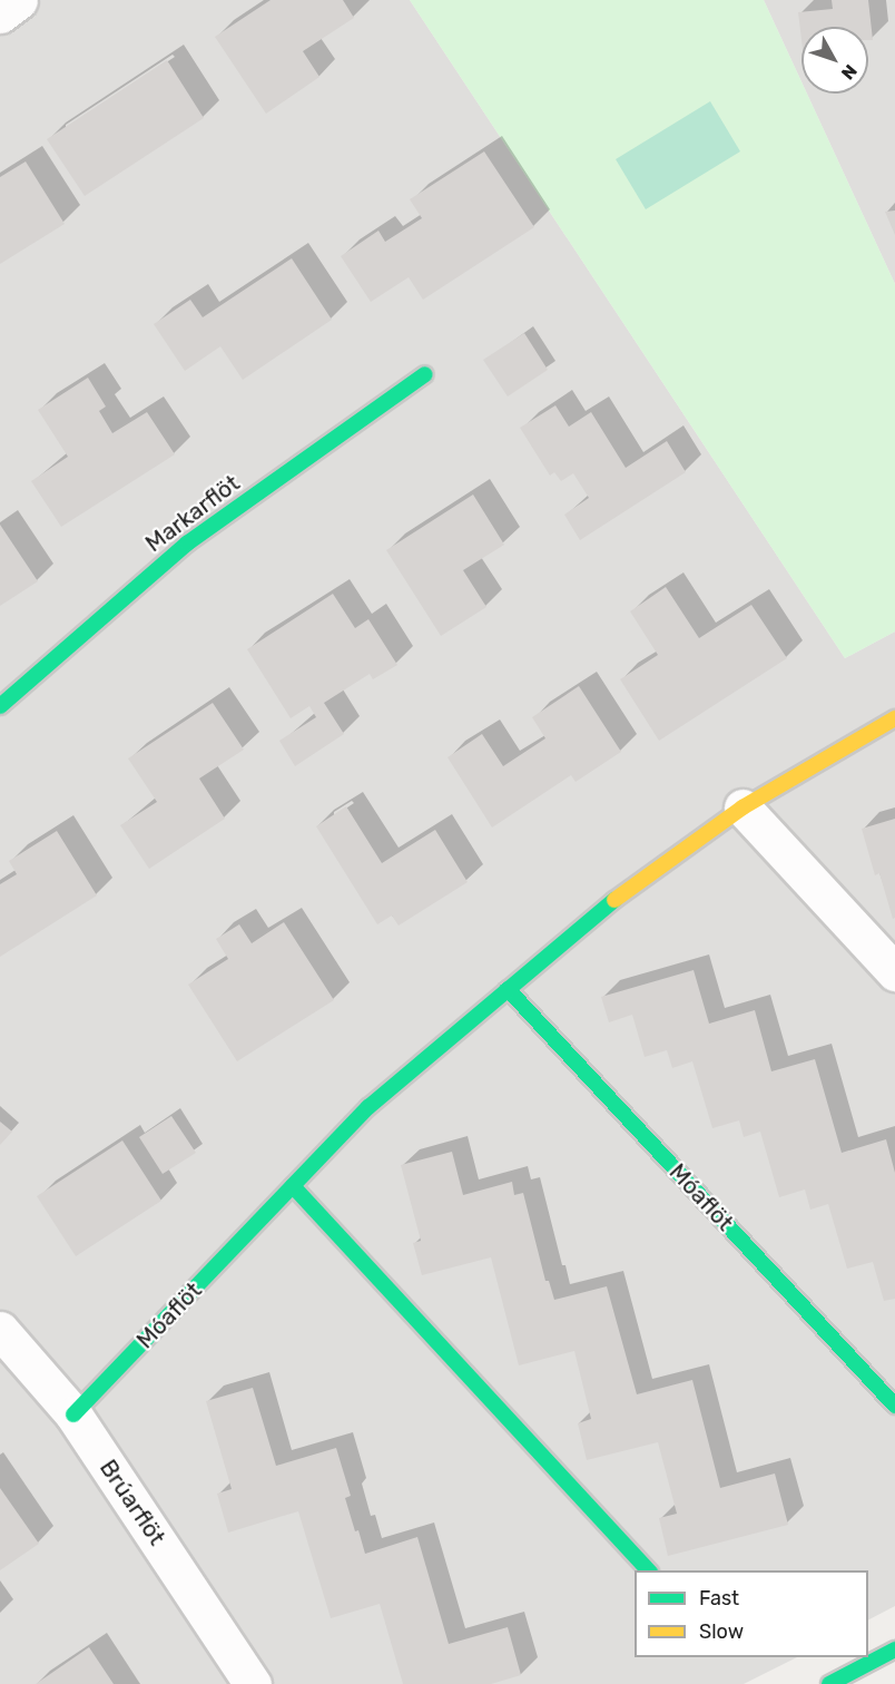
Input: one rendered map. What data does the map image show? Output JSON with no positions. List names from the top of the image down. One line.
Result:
{"streets":{"street":["Markarflöt","Móaflöt","Brúarflöt"]},"crossings":[["Móaflöt","Brúarflöt"]],"legend":["Fast","Slow"],"north":"bottom right"}
